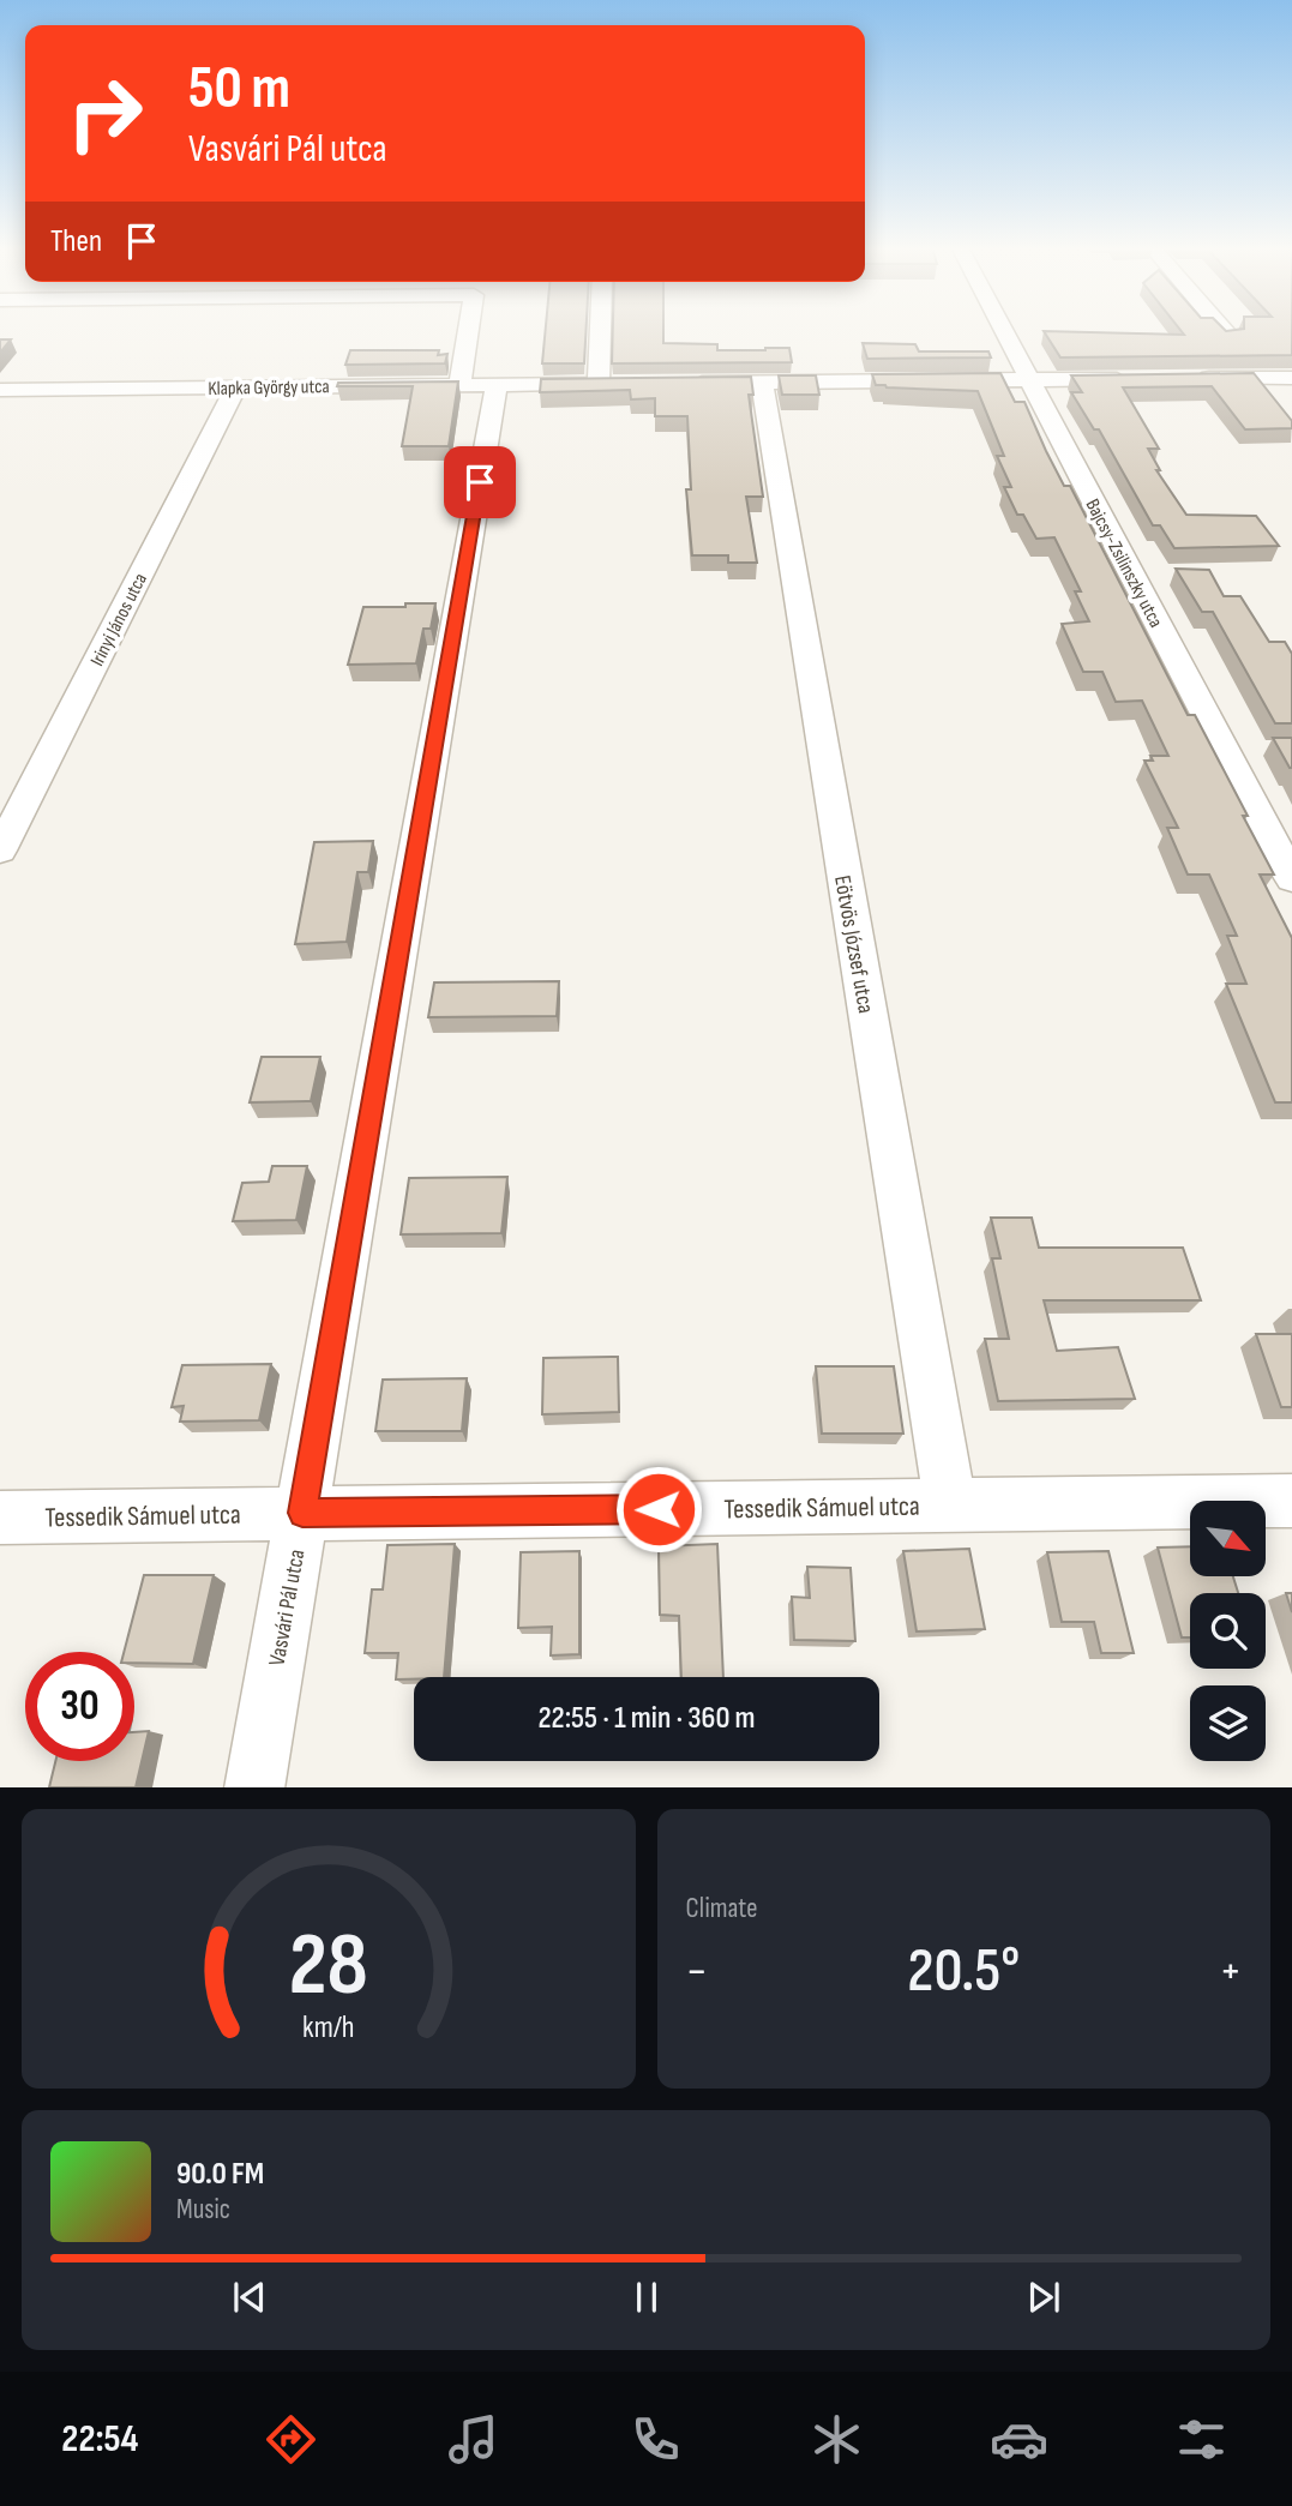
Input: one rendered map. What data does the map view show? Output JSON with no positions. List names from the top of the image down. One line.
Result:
{"streets":{"street":["Klapka György utca","Bajcsy-Zsilinszky utca","Irinyi János utca","Eötvös József utca","Tessedik Sámuel utca","Vasvári Pál utca"]},"crossings":[["Klapka György utca","Irinyi János utca"],["Klapka György utca","Vasvári Pál utca"],["Eötvös József utca","Tessedik Sámuel utca"],["Tessedik Sámuel utca","Vasvári Pál utca"]],"north":"bottom right","page":{"turn":["50 m","Vasvári Pál utca"],"then":"Then","limit":"30","trip":"22:55 · 1 min · 360 m","tile":"Climate","heat":["−","20.5°","+"],"song":["90.0 FM","Music"],"tabs":"22:54","gauge":["28","km/h"]}}
